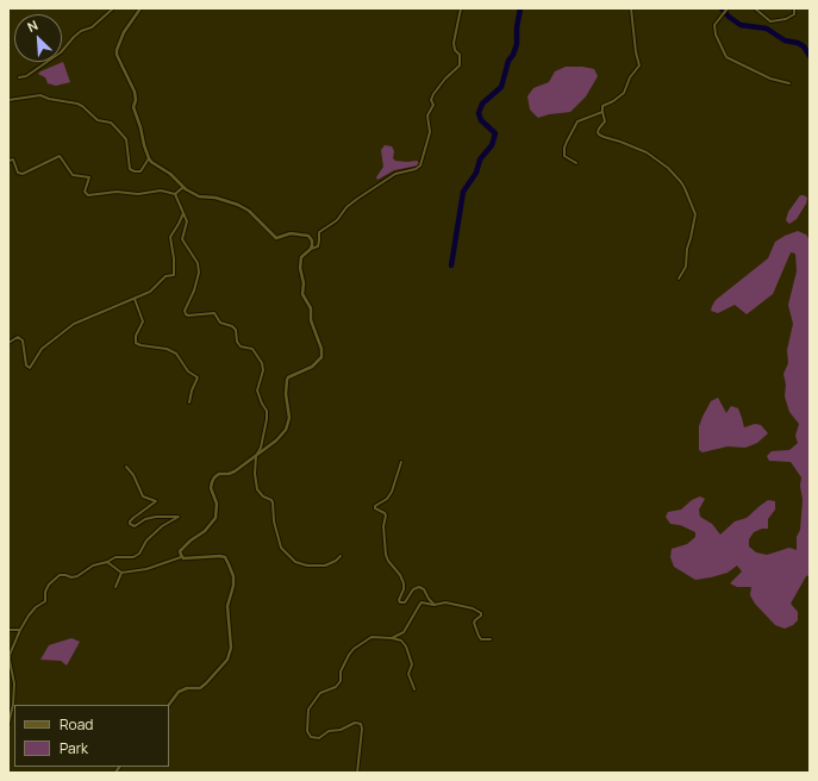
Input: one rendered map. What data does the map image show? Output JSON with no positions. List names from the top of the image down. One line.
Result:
{"legend":["Road","Park"],"north":"top left"}
